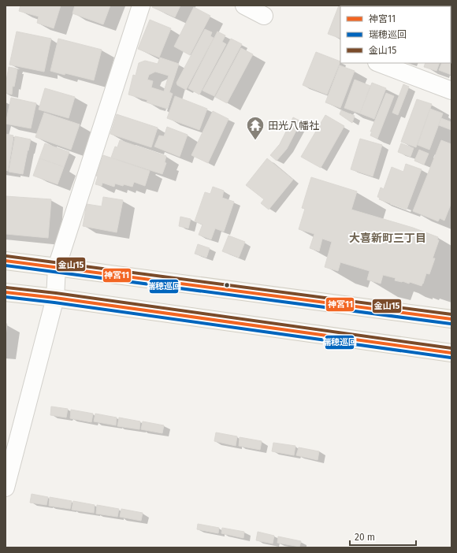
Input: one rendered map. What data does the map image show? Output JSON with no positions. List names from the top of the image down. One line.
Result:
{"districts":["大喜新町三丁目"],"places":{"temple":["田光八幡社"]},"lines":["transit line 金山15","transit line 神宮11","transit line 瑞穂巡回"],"legend":["神宮11","瑞穂巡回","金山15"],"scale_bar":"20 m"}
